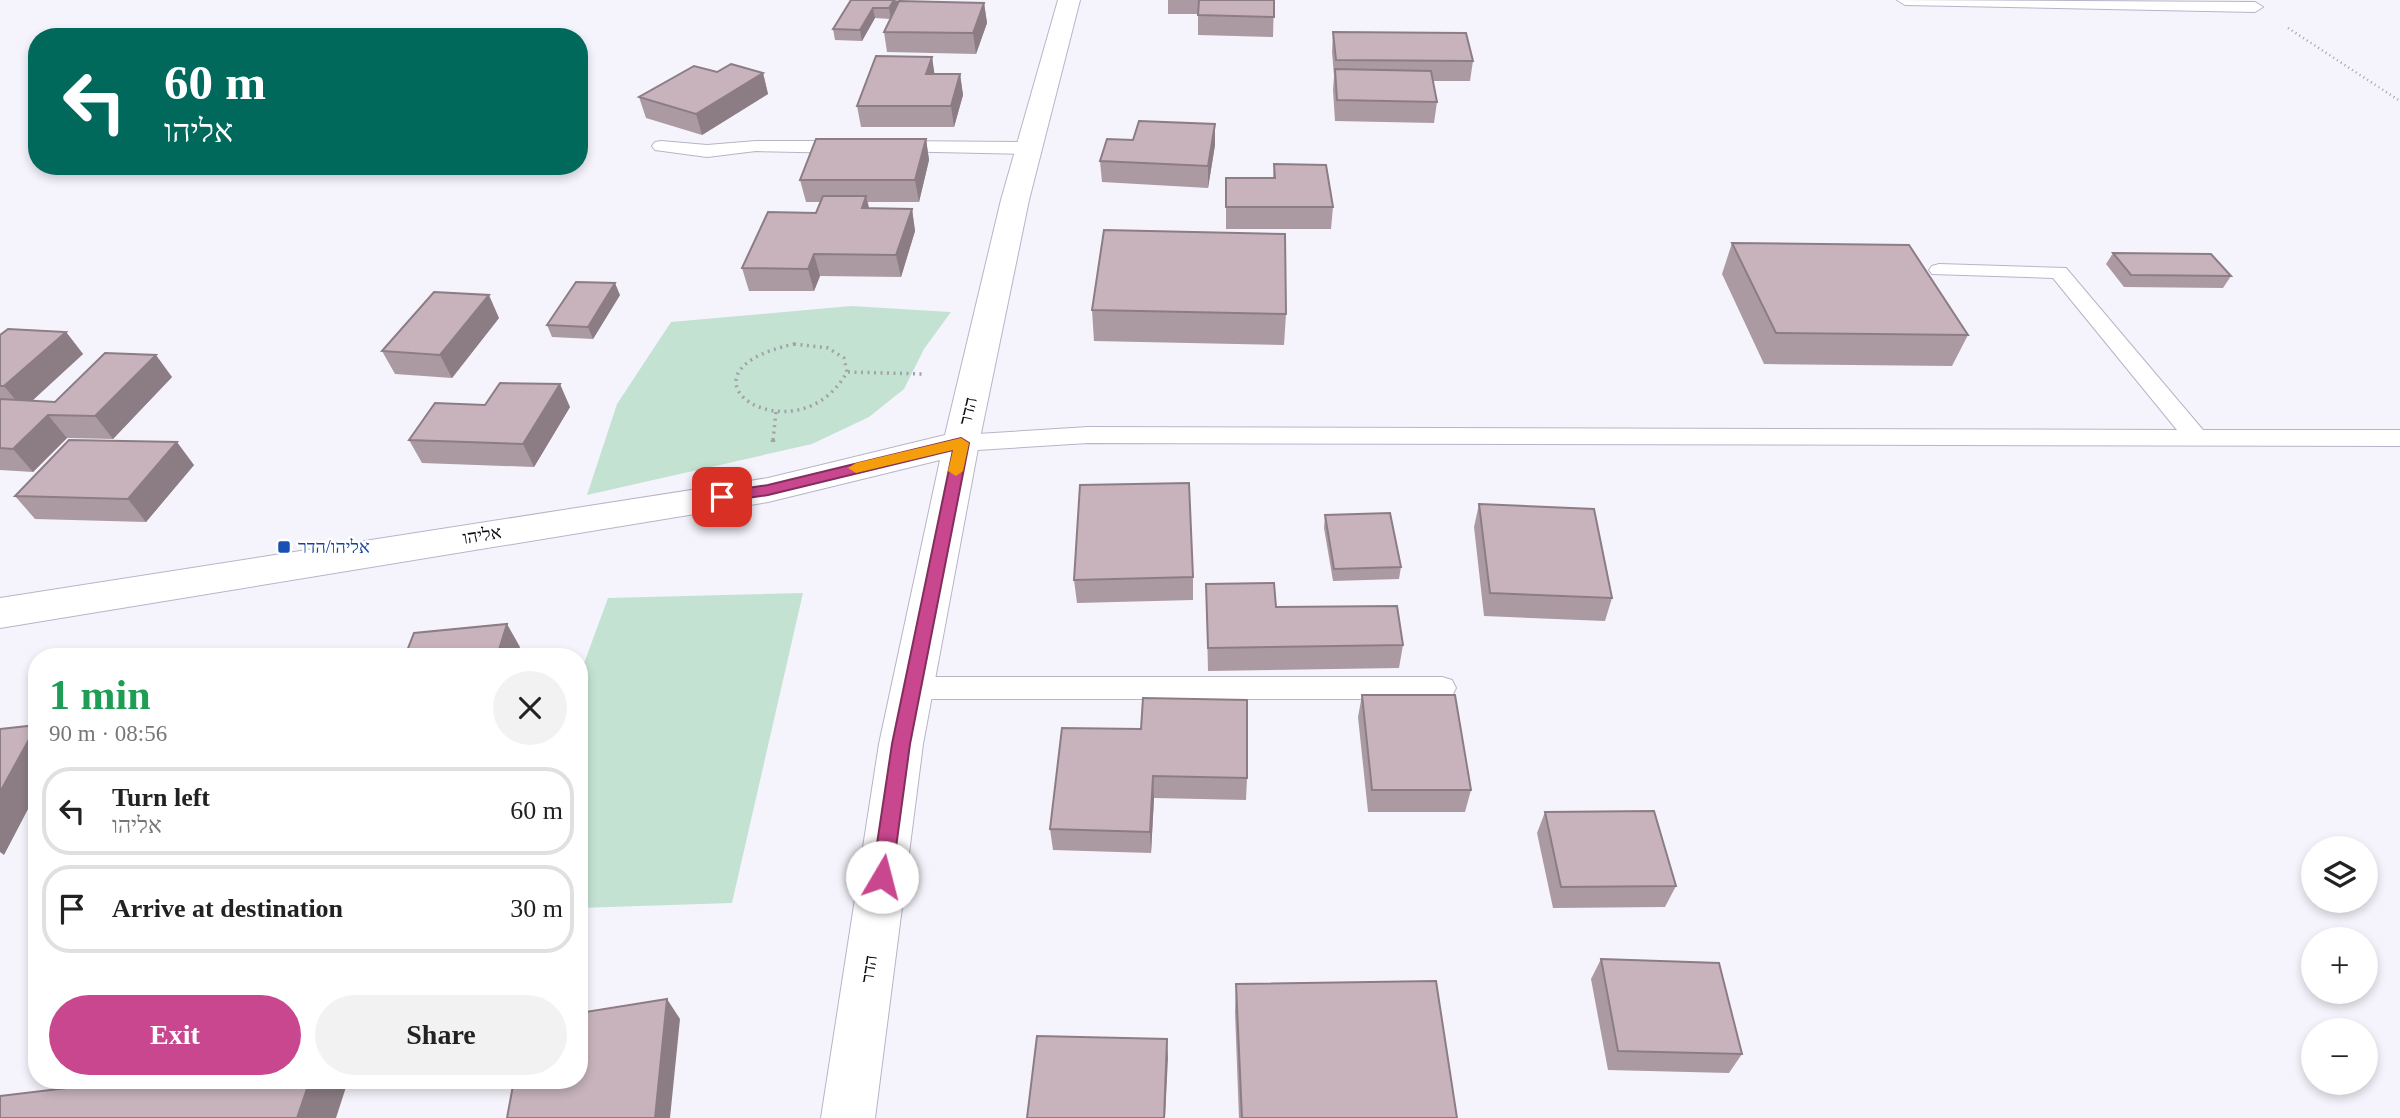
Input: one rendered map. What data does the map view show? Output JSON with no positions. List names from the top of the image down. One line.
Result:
{"streets":{"street":["הדר","אליהו"]},"crossings":[["הדר","אליהו"]],"places":{"transit":["אליהו/הדר"]},"page":{"turn":["60 m","אליהו"],"heading":["1 min","90 m · 08:56"],"list":[{"name":"Turn left","note":"אליהו","value":"60 m"},{"name":"Arrive at destination","value":"30 m"}],"map_buttons":["+","−"],"buttons":["Exit","Share"]}}
